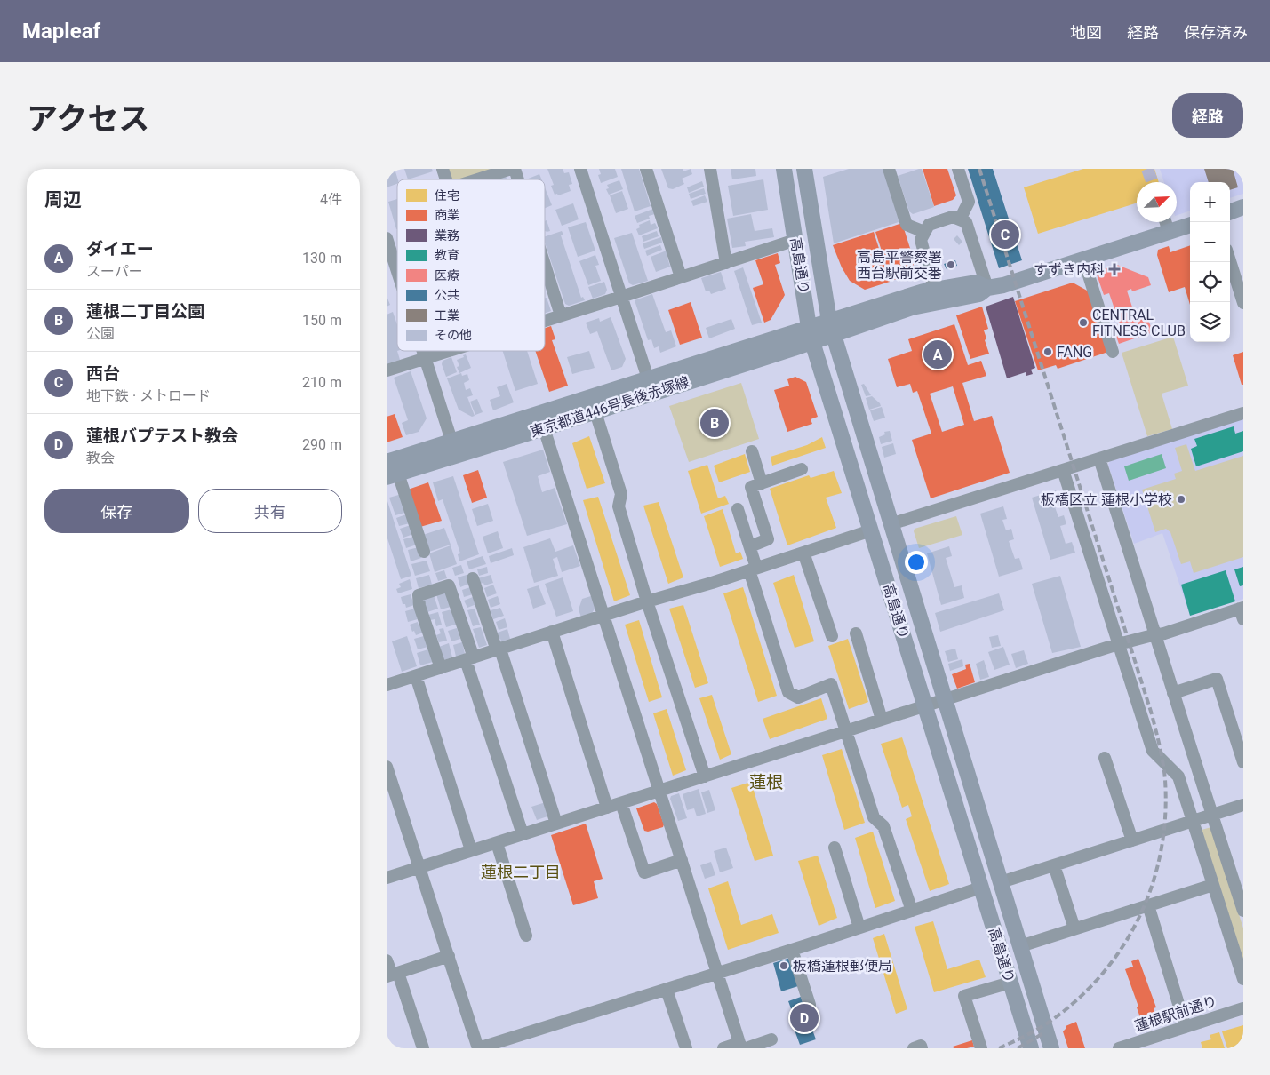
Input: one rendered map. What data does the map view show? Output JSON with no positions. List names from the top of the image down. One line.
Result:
{"streets":{"main road":["高島通り","東京都道446号長後赤塚線"],"street":["蓮根駅前通り"]},"crossings":[["高島通り","東京都道446号長後赤塚線"]],"districts":["蓮根","蓮根二丁目"],"places":{"other":["高島平警察署 西台駅前交番","CENTRAL FITNESS CLUB","FANG","板橋区立 蓮根小学校","板橋蓮根郵便局"],"health":["すずき内科"]},"legend":["住宅","商業","業務","教育","医療","公共","工業","その他"],"north":"top right","page":{"header":"Mapleaf","nav":["地図","経路","保存済み"],"title":"アクセス","buttons":["経路",["保存","共有"]],"heading":["周辺","4件"],"map_buttons":["+","−"],"pins":["C","A","B","D"],"list":[{"mark":"A","name":"ダイエー","note":"スーパー","value":"130 m"},{"mark":"B","name":"蓮根二丁目公園","note":"公園","value":"150 m"},{"mark":"C","name":"西台","note":"地下鉄 · メトロード","value":"210 m"},{"mark":"D","name":"蓮根バプテスト教会","note":"教会","value":"290 m"}]}}
